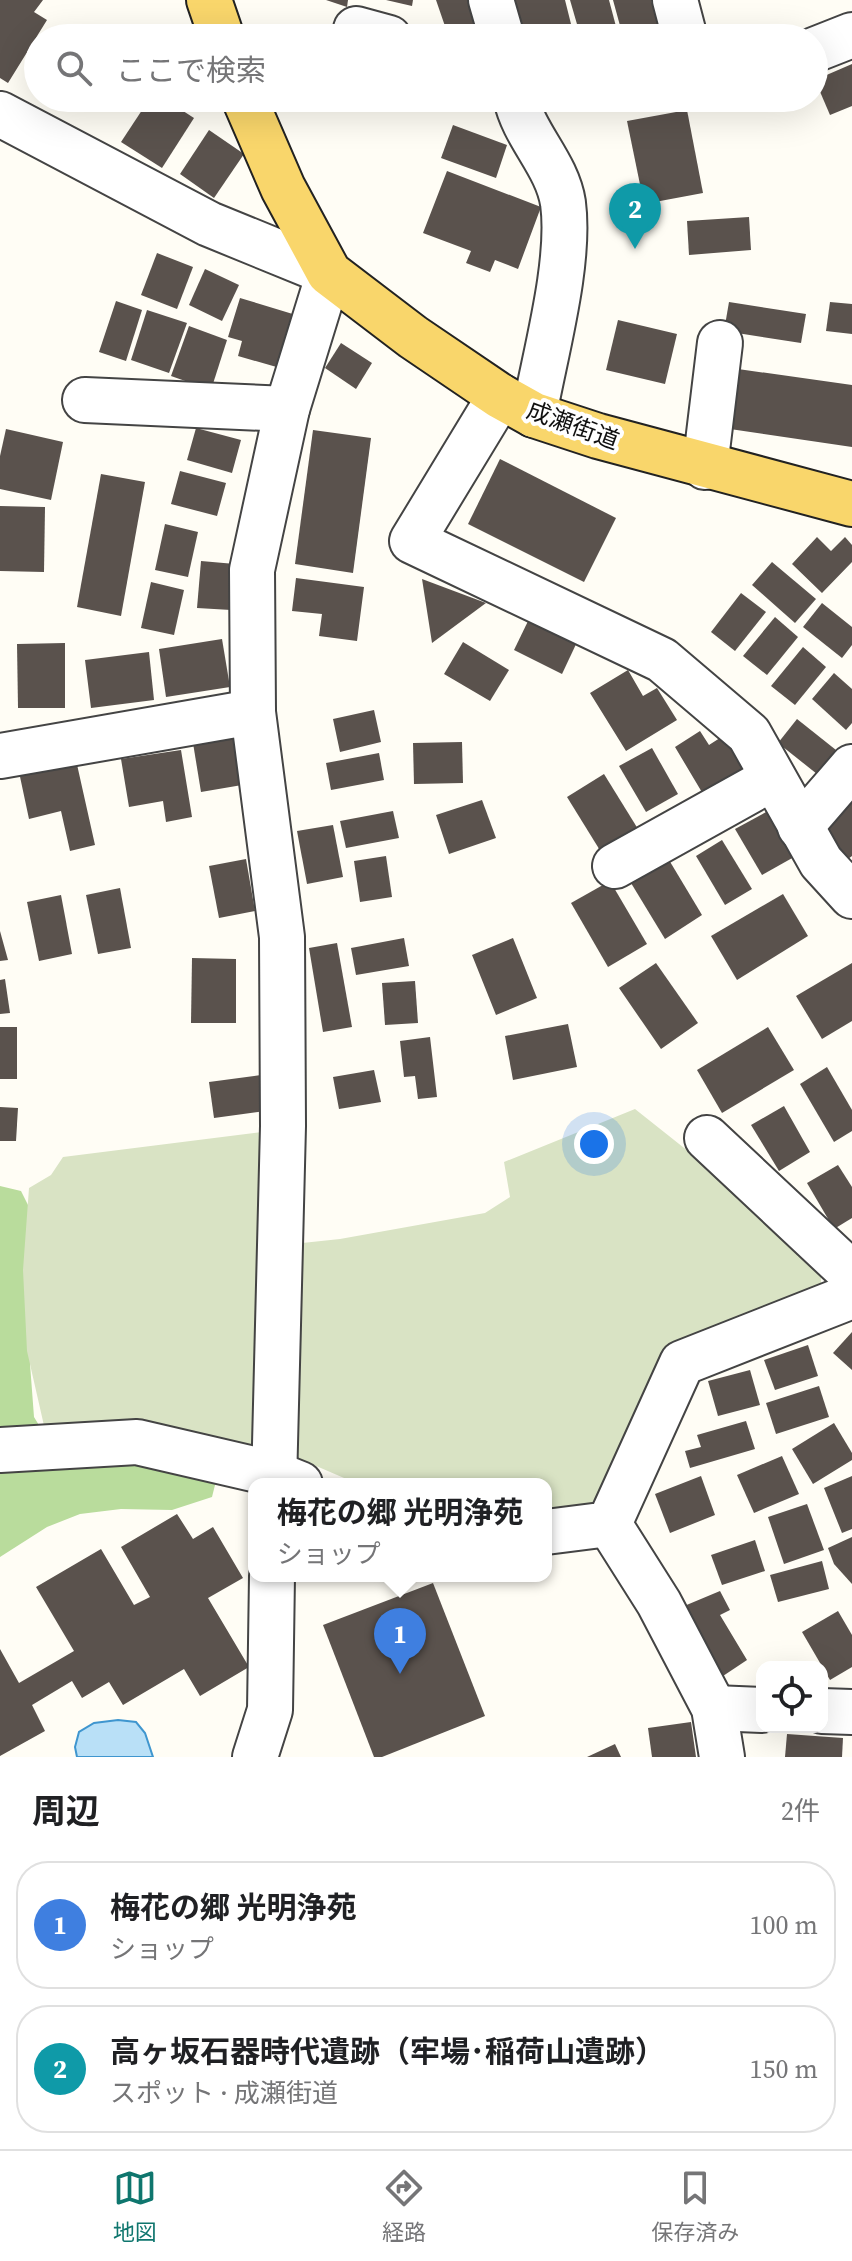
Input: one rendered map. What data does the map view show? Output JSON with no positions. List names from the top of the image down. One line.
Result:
{"streets":{"main road":["成瀬街道"]},"page":{"search":"ここで検索","pins":["2","1"],"popup":["梅花の郷 光明浄苑","ショップ"],"heading":["周辺","2件"],"list":[{"mark":"1","name":"梅花の郷 光明浄苑","note":"ショップ","value":"100 m"},{"mark":"2","name":"高ヶ坂石器時代遺跡（牢場･稲荷山遺跡）","note":"スポット · 成瀬街道","value":"150 m"}],"nav":["地図","経路","保存済み"]}}
